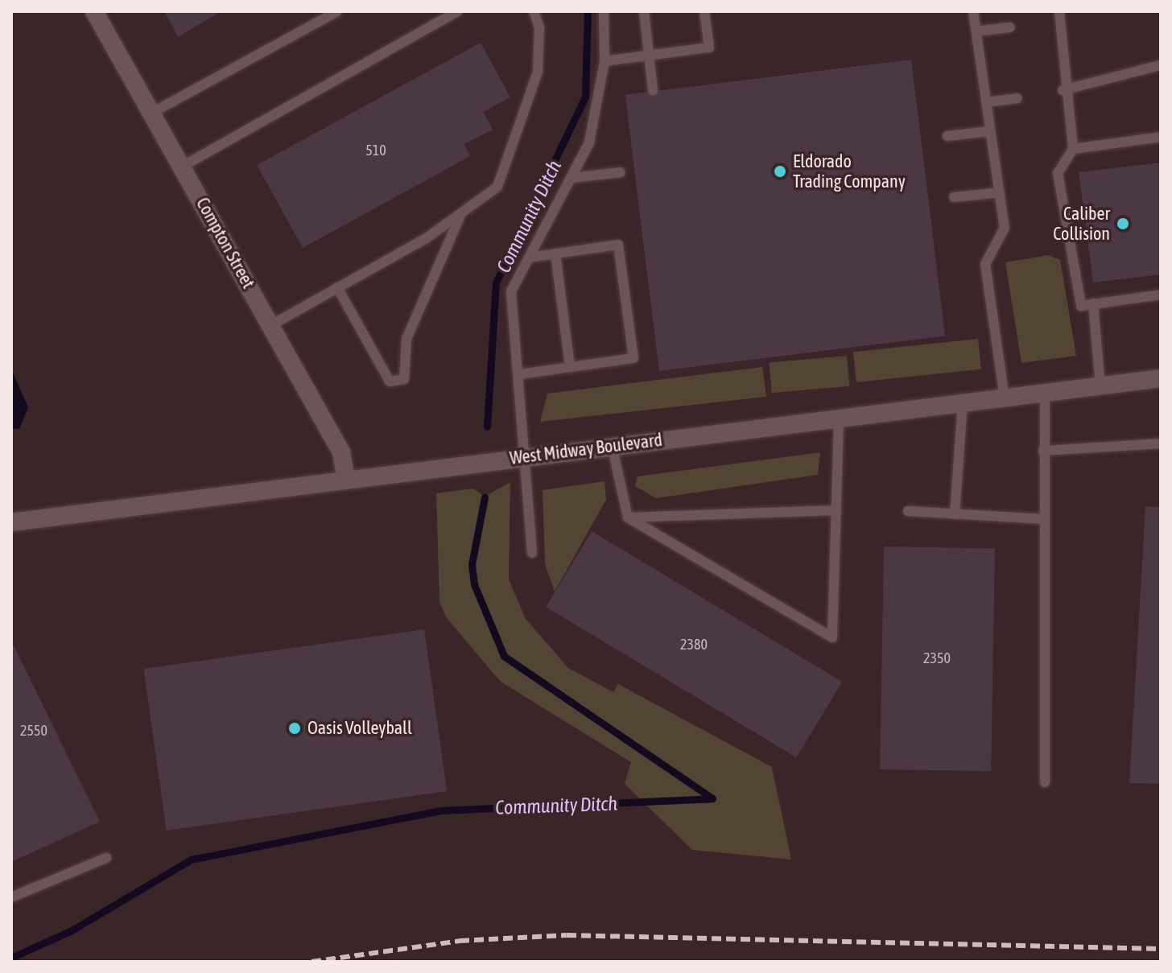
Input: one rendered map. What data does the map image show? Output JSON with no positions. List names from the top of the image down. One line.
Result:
{"streets":{"street":["Compton Street","West Midway Boulevard"]},"crossings":[["Compton Street","West Midway Boulevard"]],"water":["Community Ditch"],"places":["Eldorado Trading Company","Caliber Collision","Oasis Volleyball"],"house_numbers":["510","2380","2350","2550"]}
